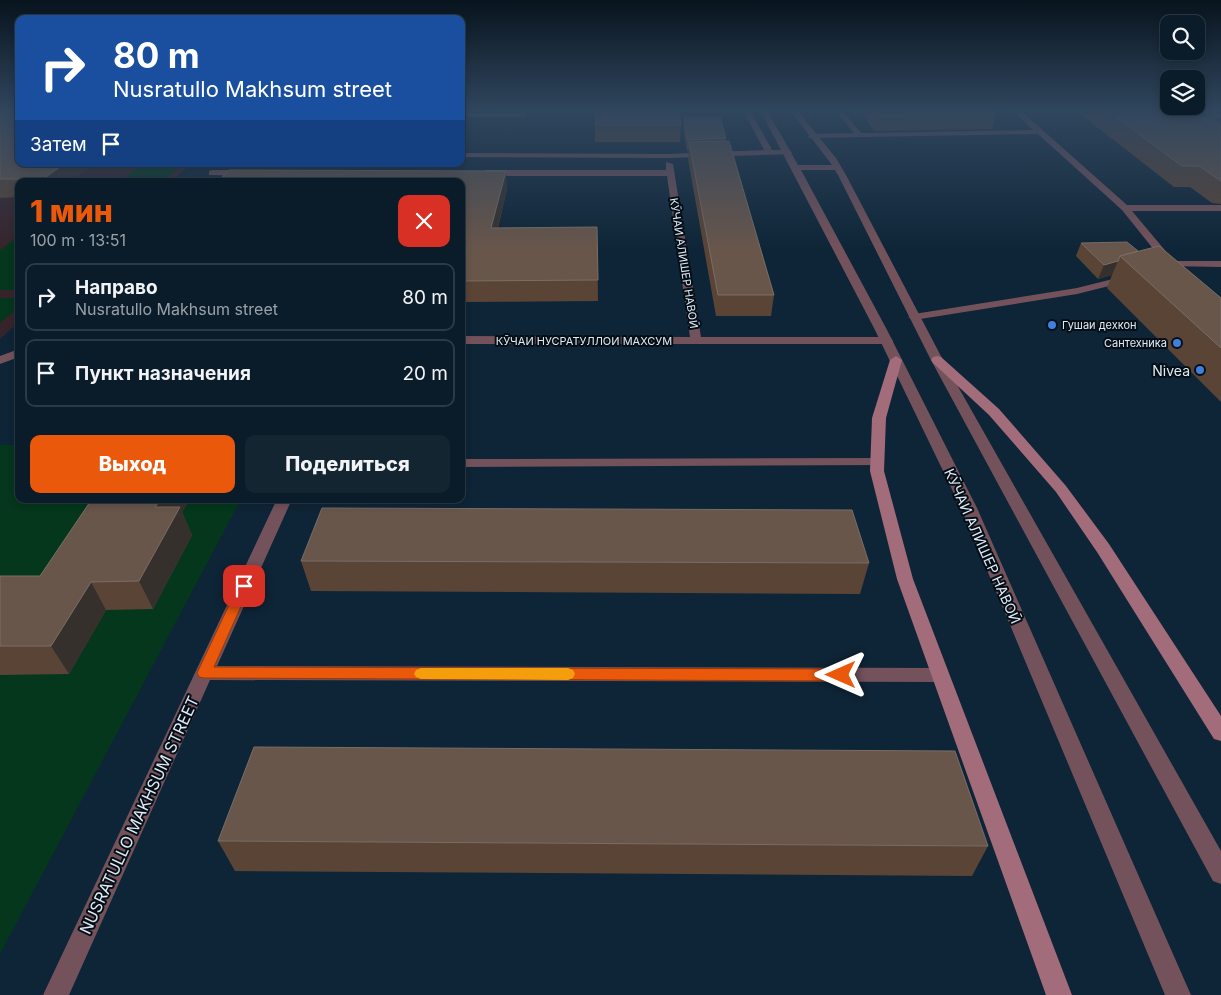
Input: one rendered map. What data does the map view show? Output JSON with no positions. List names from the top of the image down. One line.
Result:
{"streets":{"street":["КӮЧАИ АЛИШЕР НАВОӢ","КӮЧАИ НУСРАТУЛЛОИ МАХСУМ","NUSRATULLO MAKHSUM STREET"]},"crossings":[["КӮЧАИ АЛИШЕР НАВОӢ","КӮЧАИ НУСРАТУЛЛОИ МАХСУМ"]],"places":["Гушаи дехкон","Сантехника","Nivea"],"page":{"turn":["80 m","Nusratullo Makhsum street"],"then":"Затем","heading":["1 мин","100 m · 13:51"],"list":[{"name":"Направо","note":"Nusratullo Makhsum street","value":"80 m"},{"name":"Пункт назначения","value":"20 m"}],"buttons":["Выход","Поделиться"]}}
